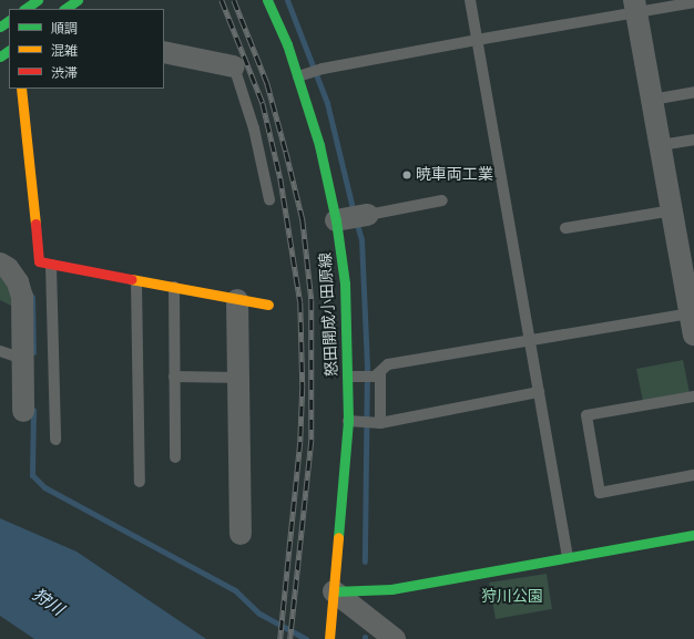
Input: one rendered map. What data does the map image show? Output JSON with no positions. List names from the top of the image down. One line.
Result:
{"streets":{"main road":["怒田開成小田原線"]},"water":["狩川"],"parks":["狩川公園"],"places":["暁車両工業"],"legend":["順調","混雑","渋滞"]}
